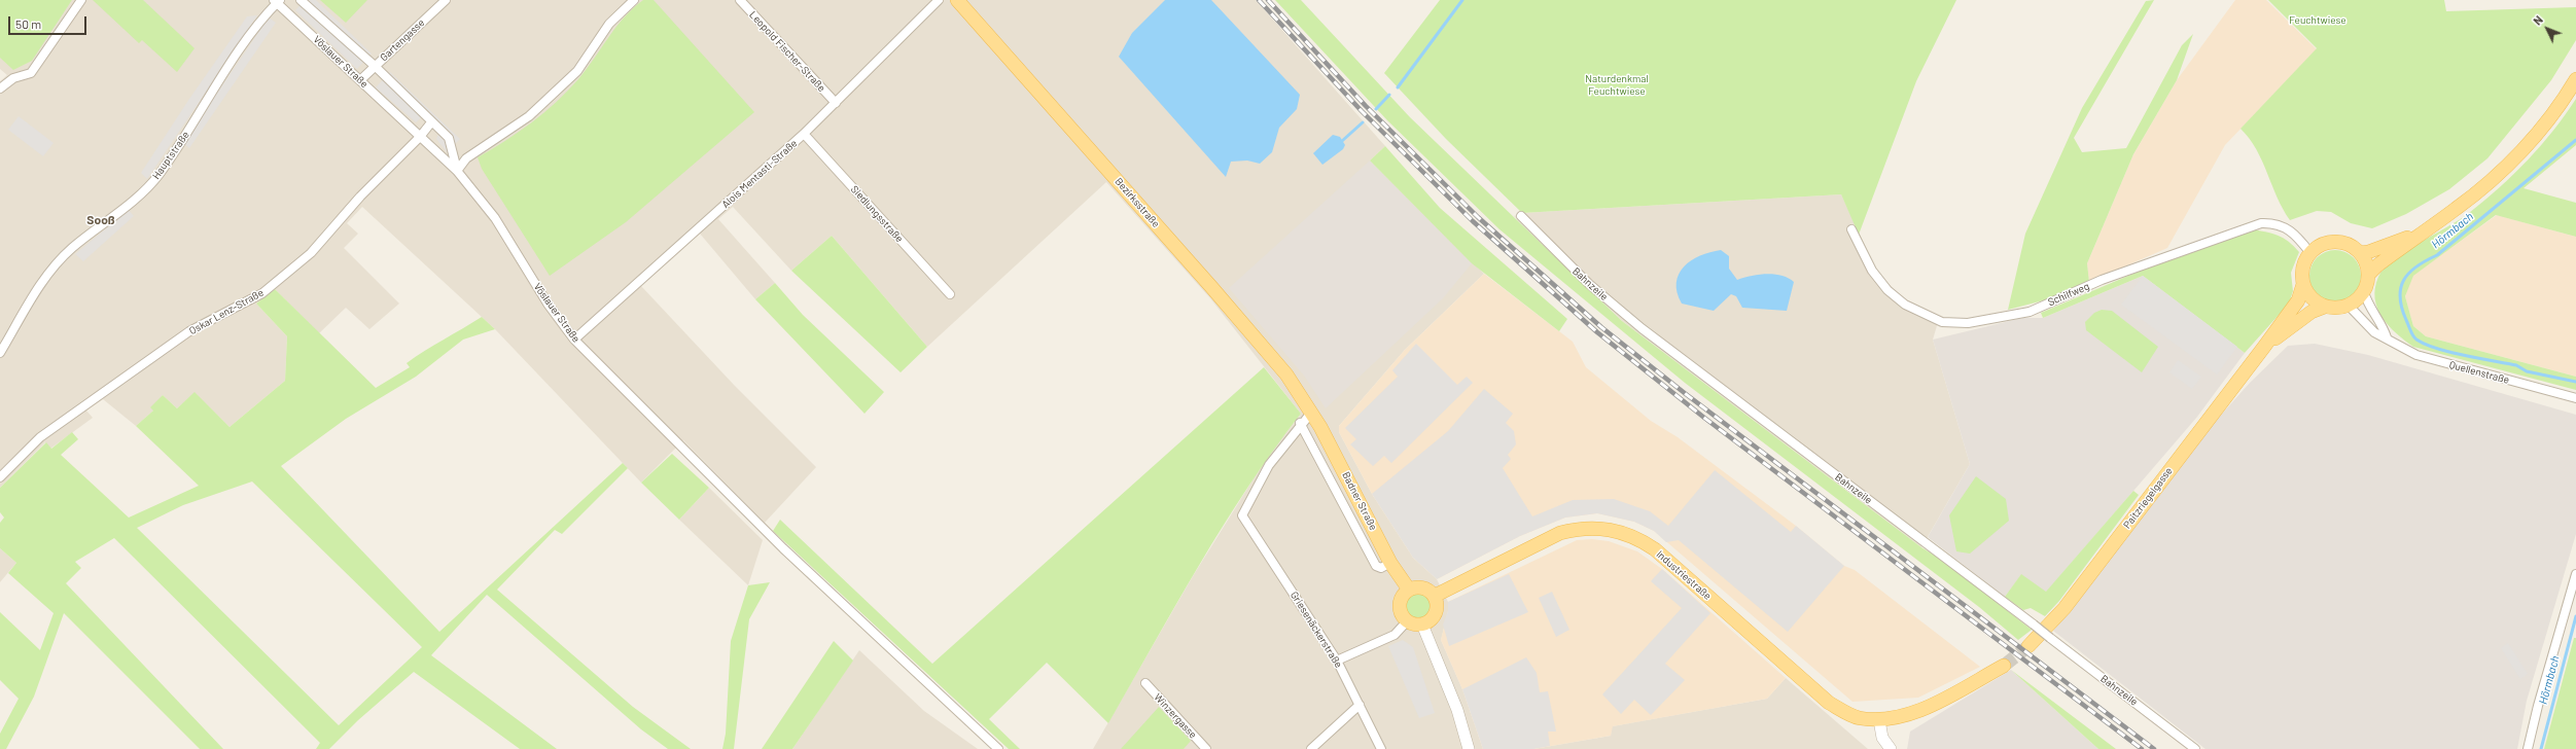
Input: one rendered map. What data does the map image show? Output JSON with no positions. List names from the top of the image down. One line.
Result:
{"streets":{"main road":["Bezirksstraße","Paitzriegelgasse","Badner Straße","Industriestraße"],"street":["Gartengasse","Leopold Fischer-Straße","Vöslauer Straße","Hauptstraße","Alois Mentasti-Straße","Siedlungsstraße","Bahnzeile","Schilfweg","Oskar Lenz-Straße","Quellenstraße","Griesenäckerstraße","Winzergasse"]},"crossings":[["Gartengasse","Vöslauer Straße"],["Leopold Fischer-Straße","Alois Mentasti-Straße"],["Vöslauer Straße","Hauptstraße"],["Vöslauer Straße","Alois Mentasti-Straße"],["Vöslauer Straße","Oskar Lenz-Straße"],["Alois Mentasti-Straße","Siedlungsstraße"],["Bezirksstraße","Badner Straße"],["Schilfweg","Quellenstraße"],["Schilfweg","Paitzriegelgasse"],["Quellenstraße","Paitzriegelgasse"],["Badner Straße","Industriestraße"]],"districts":["Sooß"],"water":["Hörmbach"],"parks":["Feuchtwiese","Naturdenkmal Feuchtwiese"],"scale_bar":"50 m","north":"top left"}
